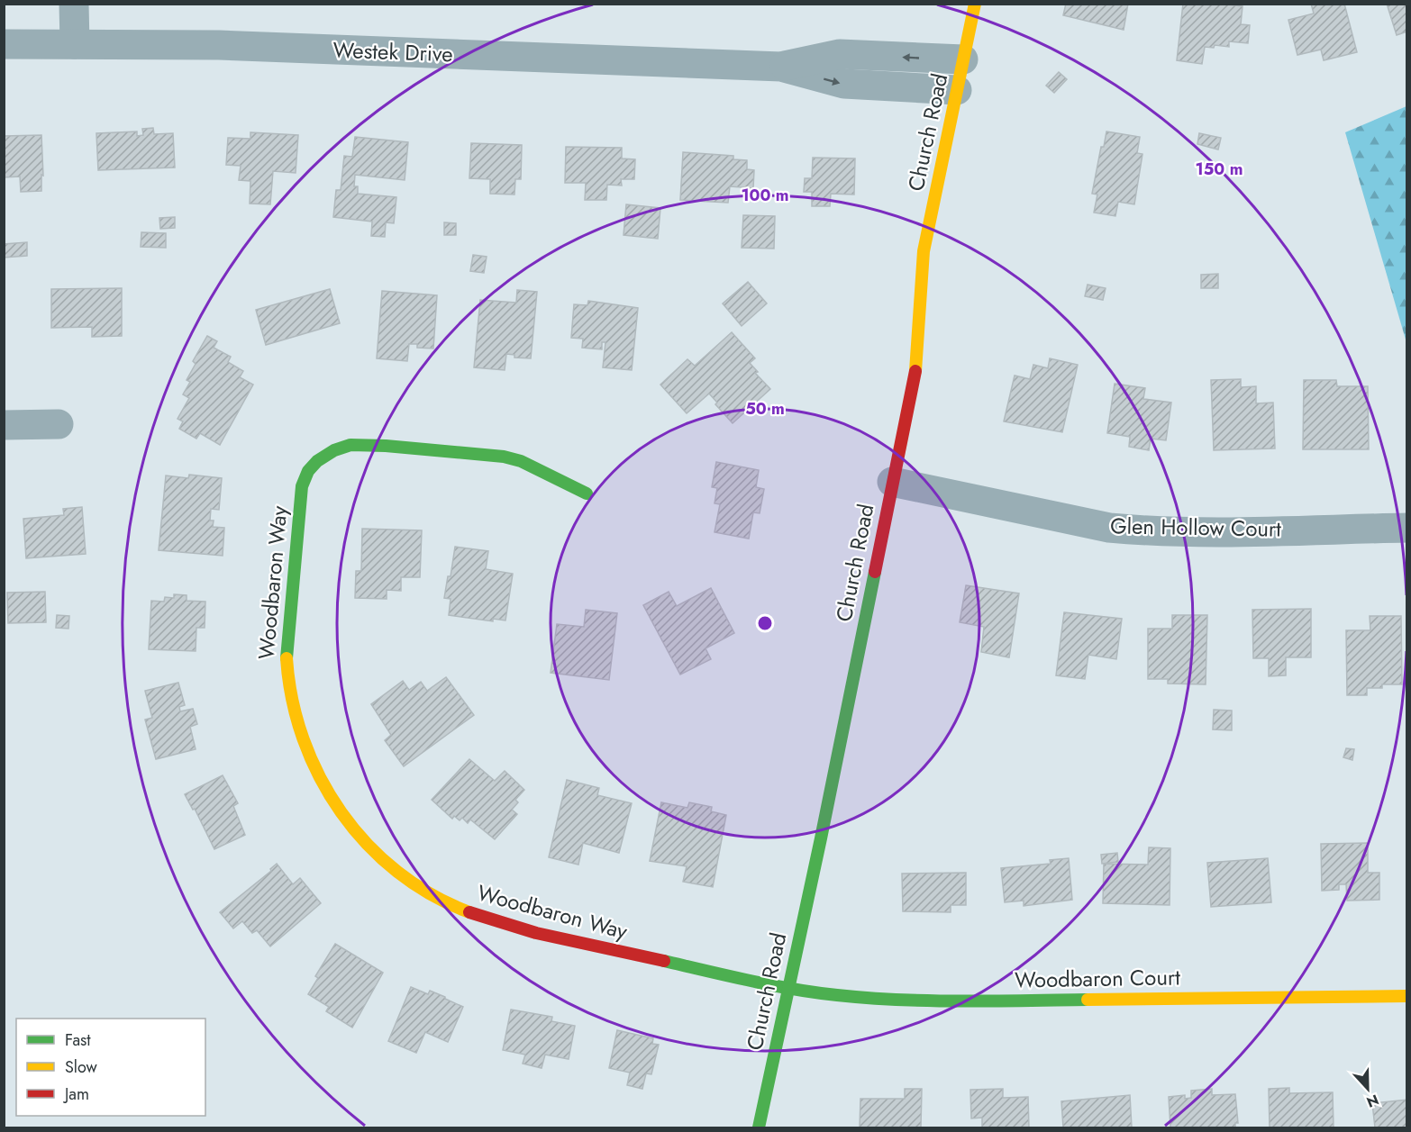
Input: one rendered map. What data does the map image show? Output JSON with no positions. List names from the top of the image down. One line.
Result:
{"streets":{"street":["Westek Drive","Church Road","Glen Hollow Court","Woodbaron Way","Woodbaron Court"]},"crossings":[["Westek Drive","Church Road"],["Church Road","Glen Hollow Court"],["Church Road","Woodbaron Way"],["Church Road","Woodbaron Court"],["Woodbaron Way","Woodbaron Court"]],"legend":["Fast","Slow","Jam"],"north":"bottom","rings":["150 m","100 m","50 m"]}
